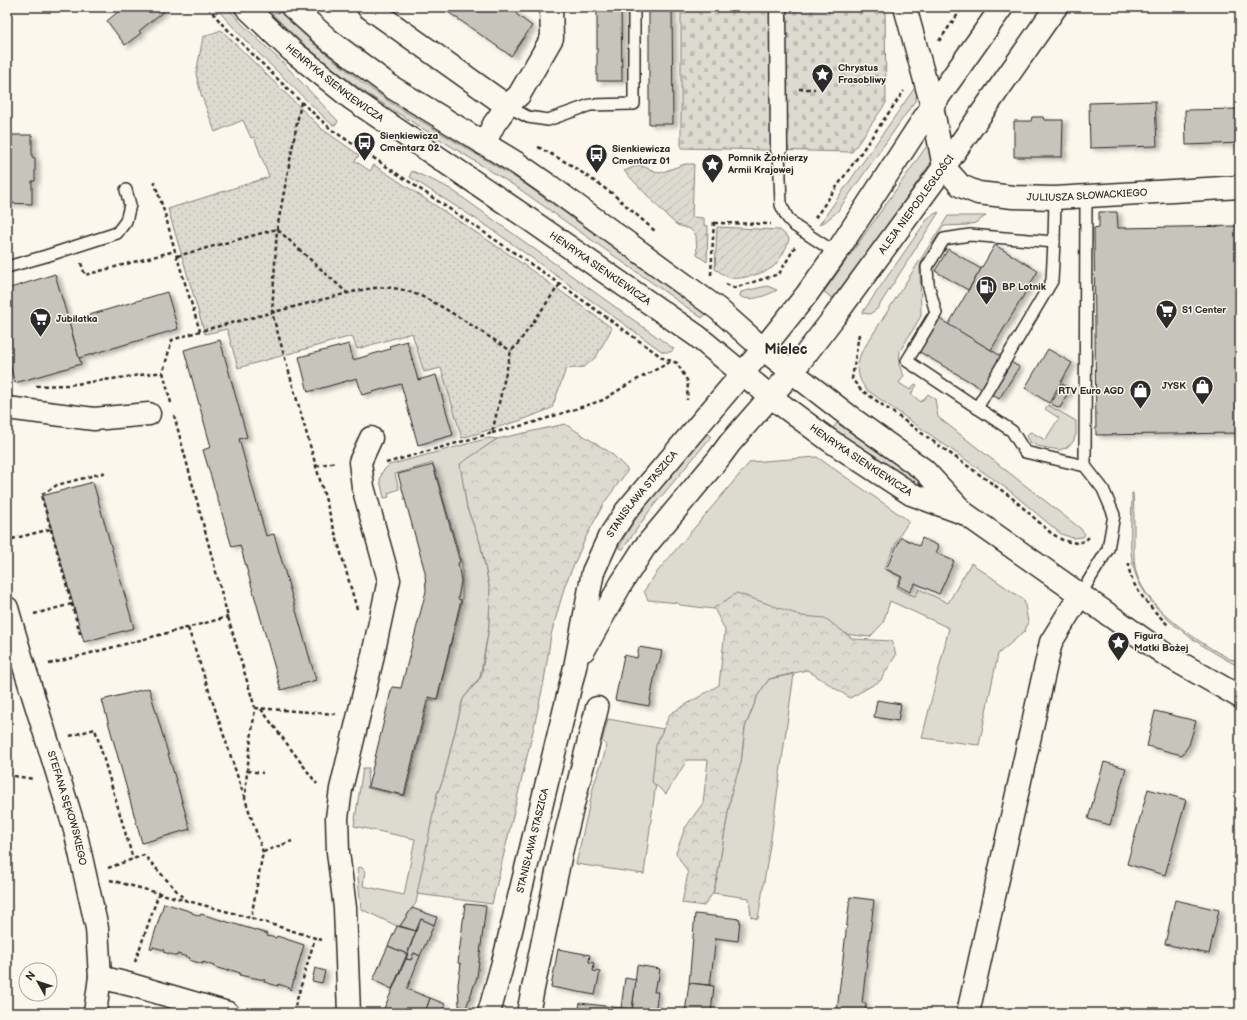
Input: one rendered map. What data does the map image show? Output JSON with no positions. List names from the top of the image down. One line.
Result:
{"streets":{"street":["HENRYKA SIENKIEWICZA","JULIUSZA SŁOWACKIEGO","ALEJA NIEPODLEGŁOŚCI","STANISŁAWA STASZICA","STEFANA SĘKOWSKIEGO"]},"crossings":[["HENRYKA SIENKIEWICZA","ALEJA NIEPODLEGŁOŚCI"],["HENRYKA SIENKIEWICZA","STANISŁAWA STASZICA"],["JULIUSZA SŁOWACKIEGO","ALEJA NIEPODLEGŁOŚCI"],["ALEJA NIEPODLEGŁOŚCI","STANISŁAWA STASZICA"]],"districts":["Mielec"],"places":{"place":["Chrystus Frasobliwy","Pomnik Żołnierzy Armii Krajowej","Figura Matki Bożej"],"bus stop":["Sienkiewicza Cmentarz 02","Sienkiewicza Cmentarz 01"],"fuel station":["BP Lotnik"],"supermarket":["S1 Center","Jubilatka"],"shop":["JYSK","RTV Euro AGD"]},"north":"top left"}
